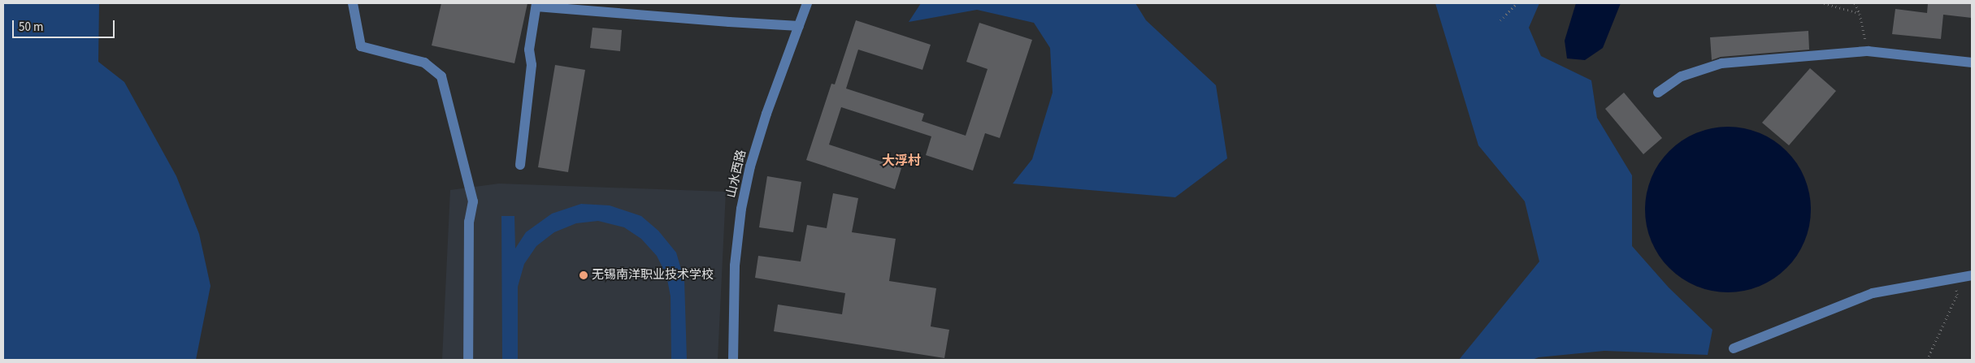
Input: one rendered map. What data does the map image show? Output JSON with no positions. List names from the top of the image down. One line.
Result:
{"streets":{"street":["山水西路"]},"districts":["大浮村"],"places":["无锡南洋职业技术学校"],"scale_bar":"50 m"}
